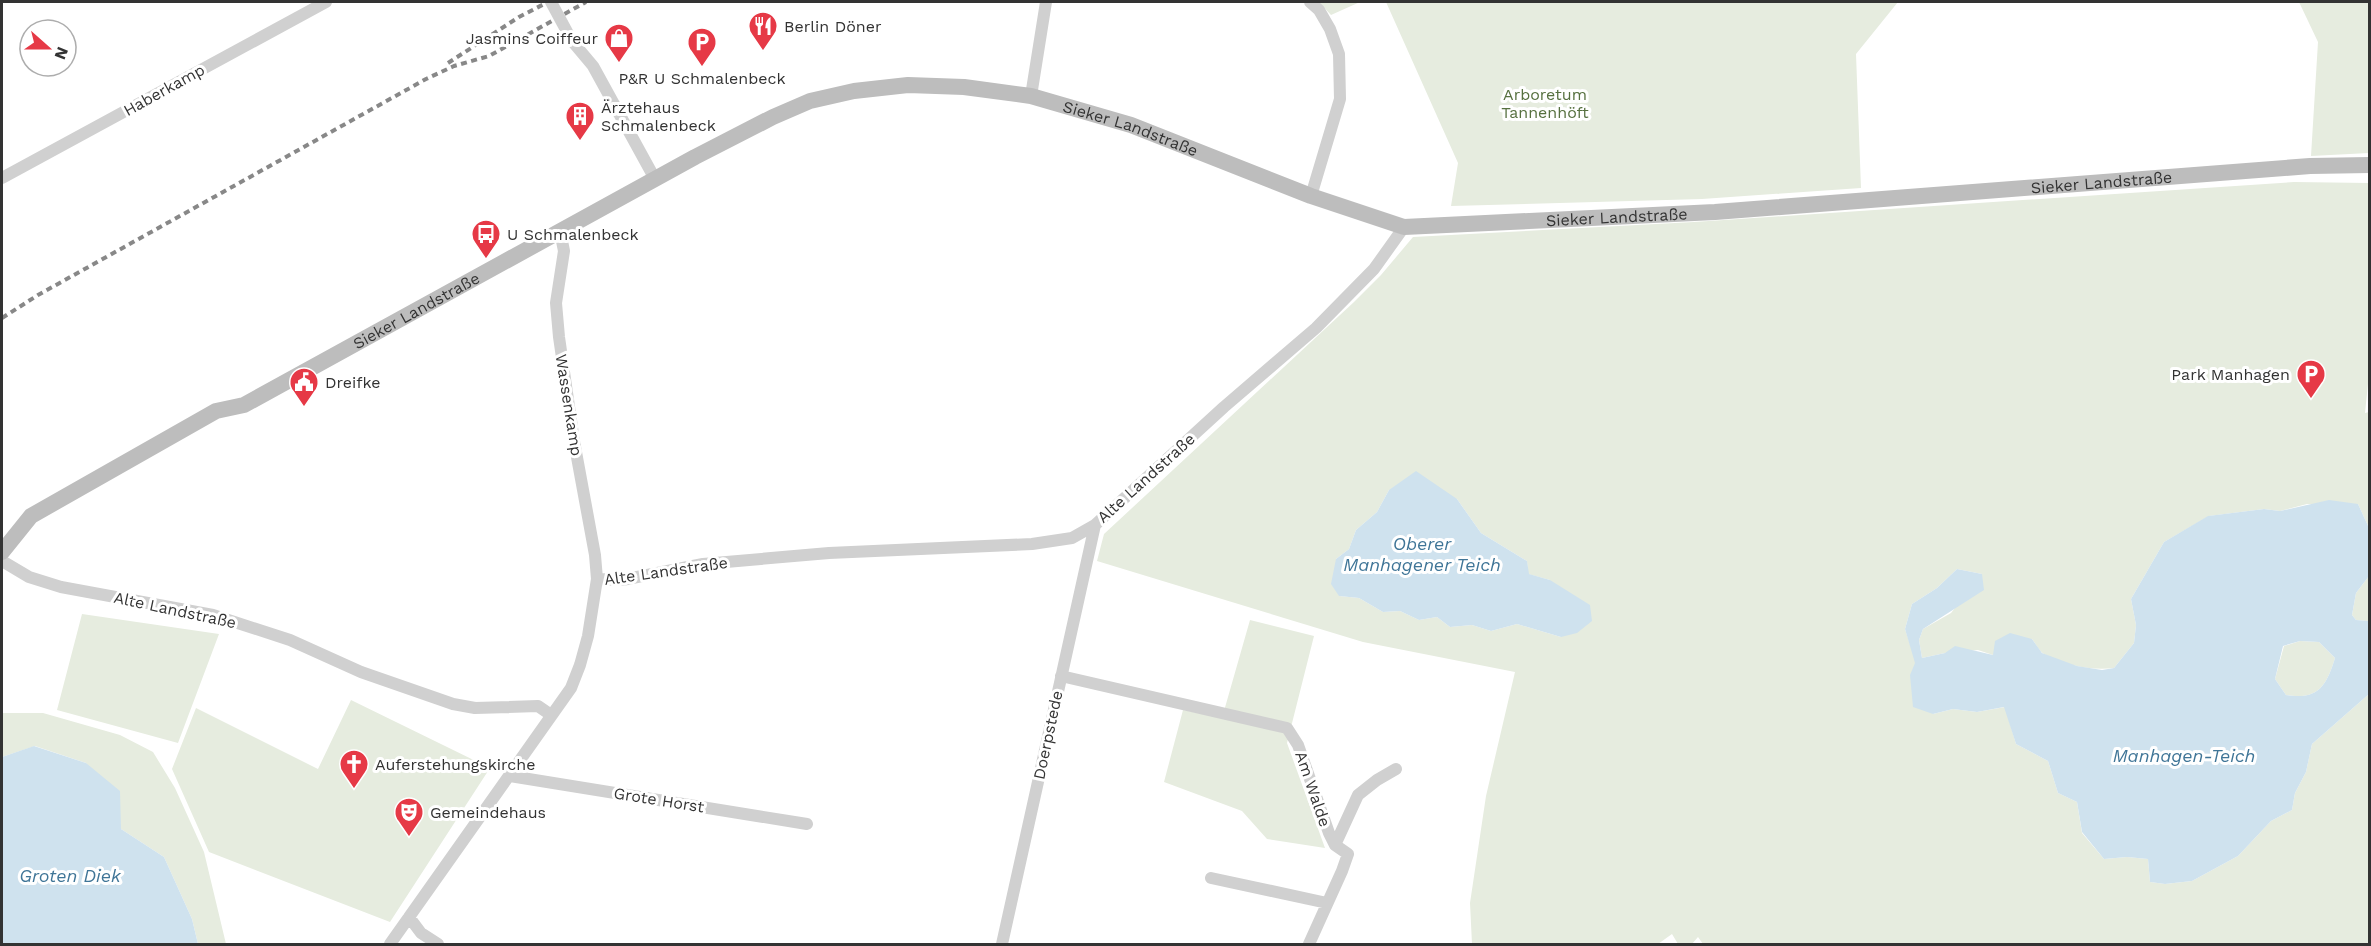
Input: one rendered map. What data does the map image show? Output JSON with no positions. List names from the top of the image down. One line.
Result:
{"streets":{"street":["Haberkamp","Sieker Landstraße","Wassenkamp","Alte Landstraße","Doerpstede","Am Walde","Grote Horst"]},"crossings":[["Sieker Landstraße","Wassenkamp"],["Sieker Landstraße","Alte Landstraße"],["Wassenkamp","Alte Landstraße"],["Alte Landstraße","Doerpstede"],["Doerpstede","Am Walde"]],"water":["Oberer Manhagener Teich","Manhagen-Teich","Groten Diek"],"parks":["Arboretum Tannenhöft"],"places":{"restaurant":["Berlin Döner"],"shop":["Jasmins Coiffeur"],"parking":["P&R U Schmalenbeck","Park Manhagen"],"building":["Ärztehaus Schmalenbeck"],"bus stop":["U Schmalenbeck"],"public building":["Dreifke"],"church":["Auferstehungskirche"],"theatre":["Gemeindehaus"]},"north":"right"}
